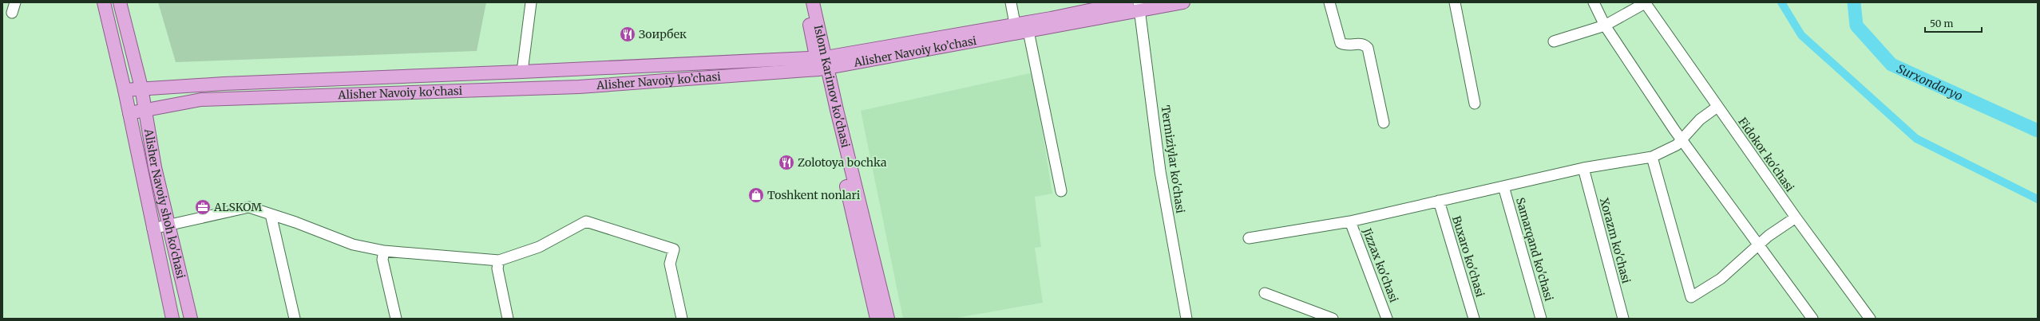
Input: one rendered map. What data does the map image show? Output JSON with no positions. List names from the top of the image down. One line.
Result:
{"streets":{"main road":["Alisher Navoiy ko’chasi","Islom Karimov ko'chasi","Alisher Navoiy shoh ko'chasi"],"street":["Fidokor ko'chasi","Termiziylar ko'chasi","Xorazm ko'chasi","Samarqand ko'chasi","Buxaro ko'chasi","Jizzax ko'chasi"]},"crossings":[["Alisher Navoiy ko’chasi","Islom Karimov ko'chasi"],["Alisher Navoiy ko’chasi","Termiziylar ko'chasi"],["Alisher Navoiy ko’chasi","Alisher Navoiy shoh ko'chasi"]],"water":["Surxondaryo"],"places":{"restaurant":["Зоирбек","Zolotoya bochka"],"shop":["Toshkent nonlari"],"office":["ALSKOM"]},"scale_bar":"50 m"}
